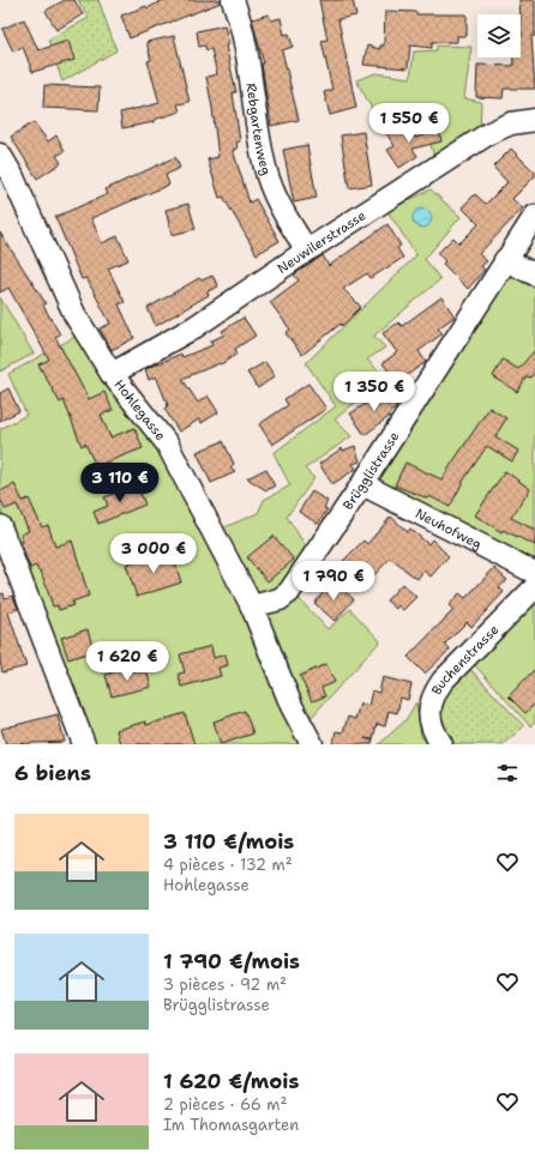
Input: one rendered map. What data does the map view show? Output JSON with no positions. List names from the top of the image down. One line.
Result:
{"streets":{"street":["Rebgartenweg","Neuwilerstrasse","Hohlegasse","Brügglistrasse","Neuhofweg","Buchenstrasse"]},"crossings":[["Rebgartenweg","Neuwilerstrasse"],["Neuwilerstrasse","Hohlegasse"],["Hohlegasse","Brügglistrasse"],["Brügglistrasse","Neuhofweg"]],"page":{"price":["1 550 €","1 350 €","3 110 €","3 000 €","1 790 €","1 620 €"],"heading":"6 biens","list":[{"name":"3 110 €/mois","note":"4 pièces · 132 m² · Hohlegasse"},{"name":"1 790 €/mois","note":"3 pièces · 92 m² · Brügglistrasse"},{"name":"1 620 €/mois","note":"2 pièces · 66 m² · Im Thomasgarten"}]}}
